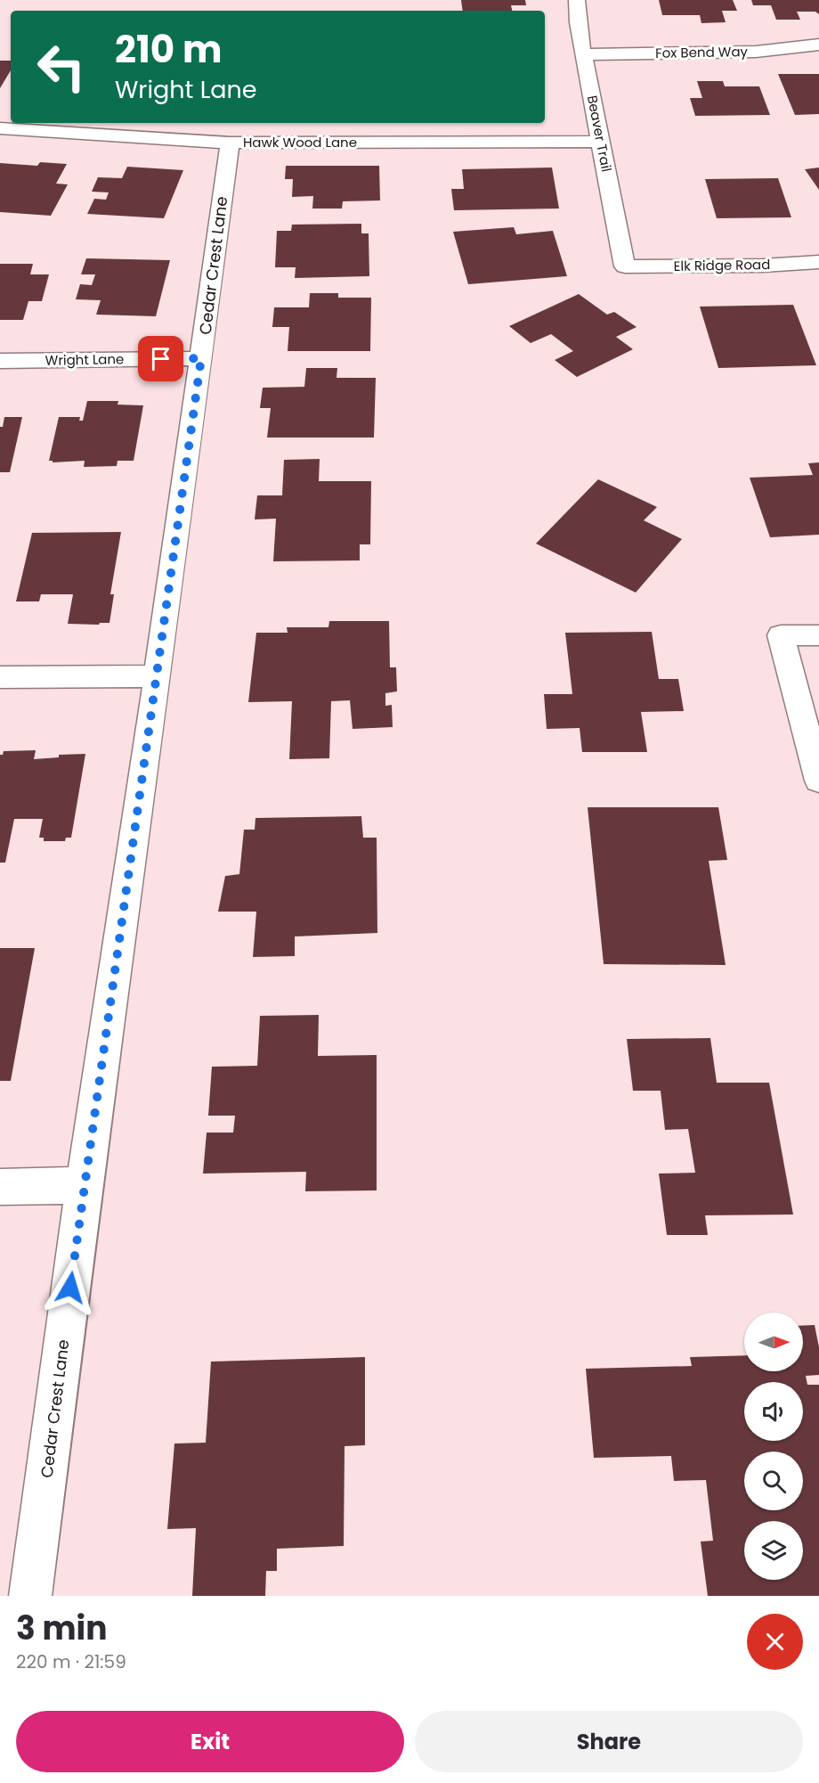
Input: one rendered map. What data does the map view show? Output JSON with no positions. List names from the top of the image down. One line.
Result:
{"streets":{"street":["Fox Bend Way","Beaver Trail","Hawk Wood Lane","Cedar Crest Lane","Elk Ridge Road","Wright Lane"]},"crossings":[["Fox Bend Way","Beaver Trail"],["Beaver Trail","Hawk Wood Lane"],["Beaver Trail","Elk Ridge Road"],["Hawk Wood Lane","Cedar Crest Lane"],["Cedar Crest Lane","Wright Lane"]],"north":"right","page":{"turn":["210 m","Wright Lane"],"heading":["3 min","220 m · 21:59"],"buttons":["Exit","Share"]}}
